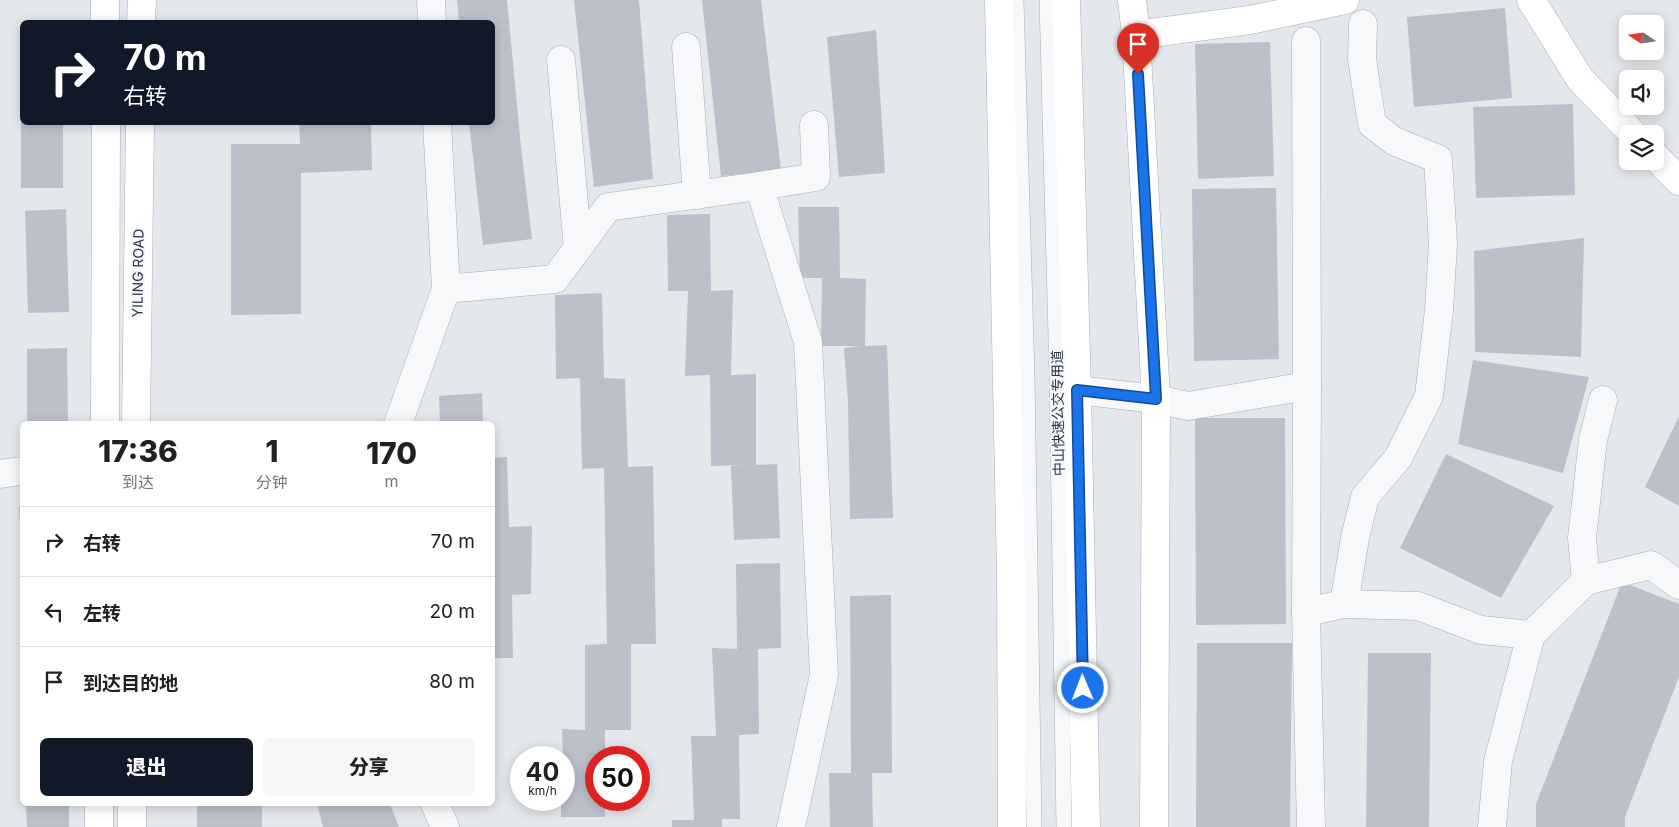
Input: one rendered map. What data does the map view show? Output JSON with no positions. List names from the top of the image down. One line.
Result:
{"streets":{"street":["YILING ROAD"],"lane":["中山快速公交专用道"]},"north":"left","page":{"turn":["70 m","右转"],"eta":["17:36","到达","1","分钟","170","m"],"list":[{"name":"右转","value":"70 m"},{"name":"左转","value":"20 m"},{"name":"到达目的地","value":"80 m"}],"buttons":["退出","分享"],"speed":"40 km/h","limit":"50"}}
